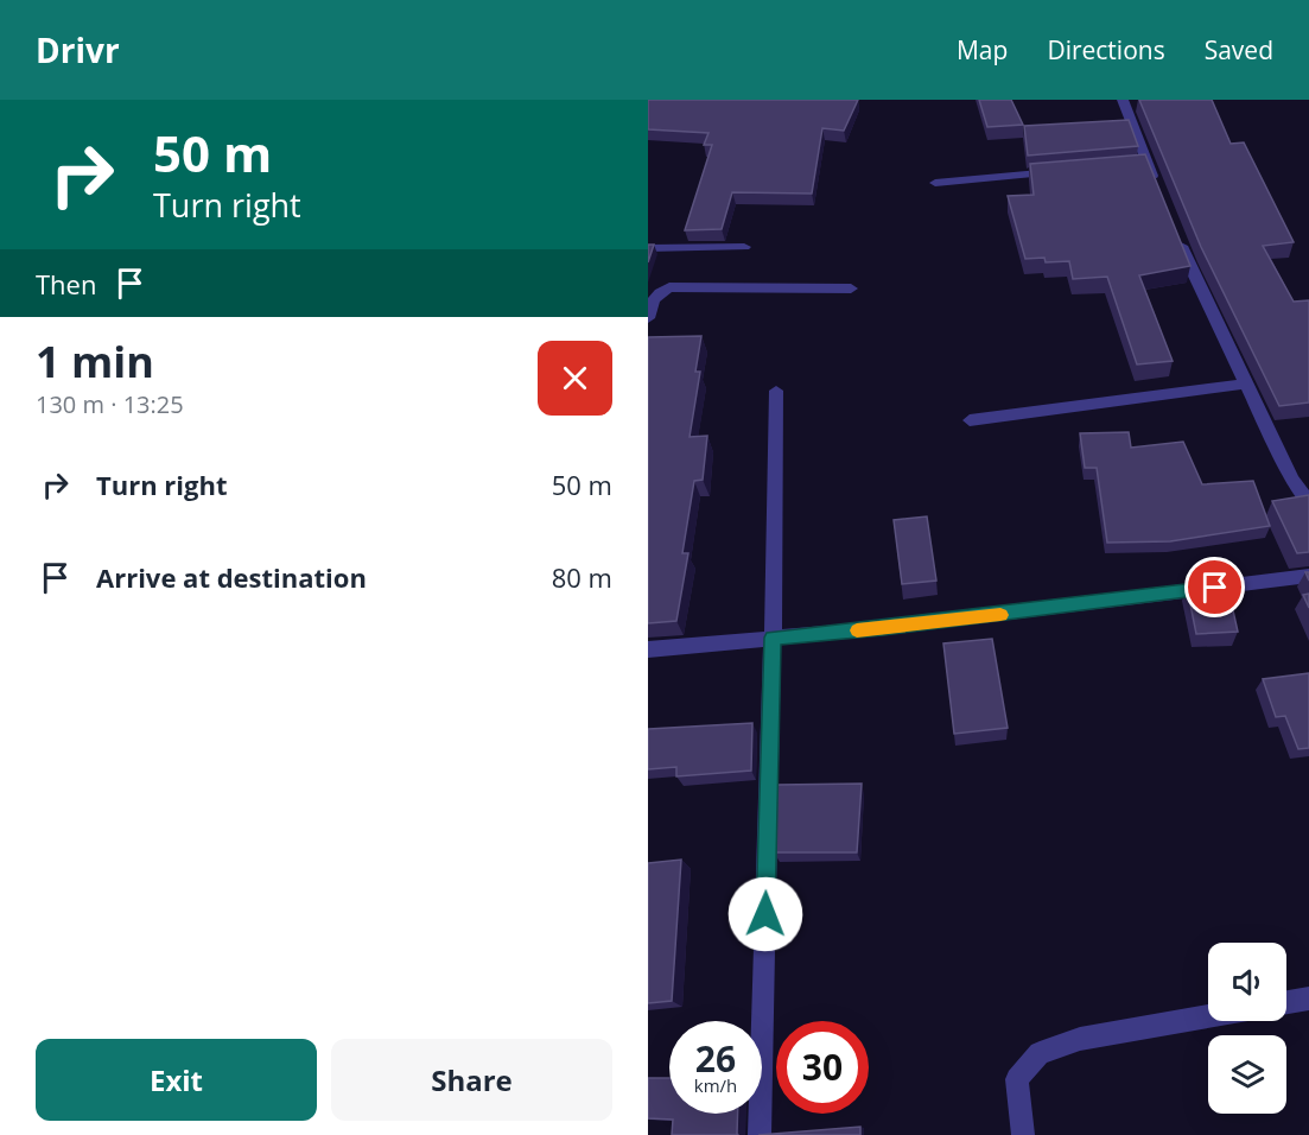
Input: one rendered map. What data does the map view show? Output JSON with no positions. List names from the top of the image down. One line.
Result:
{"page":{"header":"Drivr","nav":["Map","Directions","Saved"],"turn":["50 m","Turn right"],"then":"Then","heading":["1 min","130 m · 13:25"],"list":[{"name":"Turn right","value":"50 m"},{"name":"Arrive at destination","value":"80 m"}],"speed":"26 km/h","limit":"30","buttons":["Exit","Share"]}}
